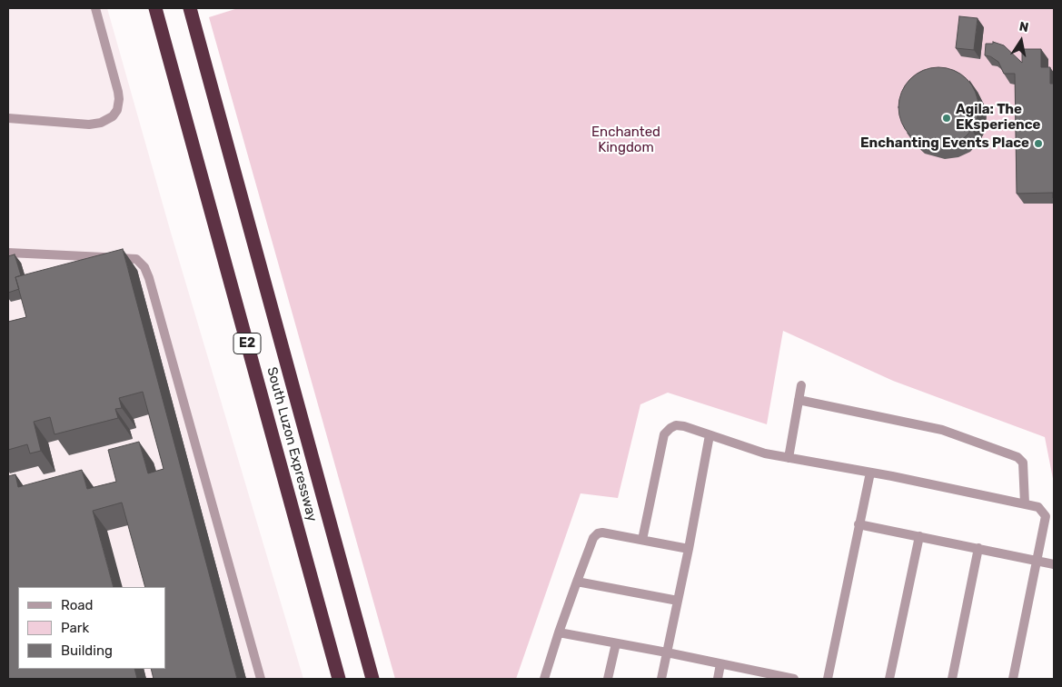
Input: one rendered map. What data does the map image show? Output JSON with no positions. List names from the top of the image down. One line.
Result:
{"streets":{"highway":["E2","South Luzon Expressway"]},"parks":["Enchanted Kingdom"],"places":["Agila: The EKsperience","Enchanting Events Place"],"legend":["Road","Park","Building"],"north":"top"}
